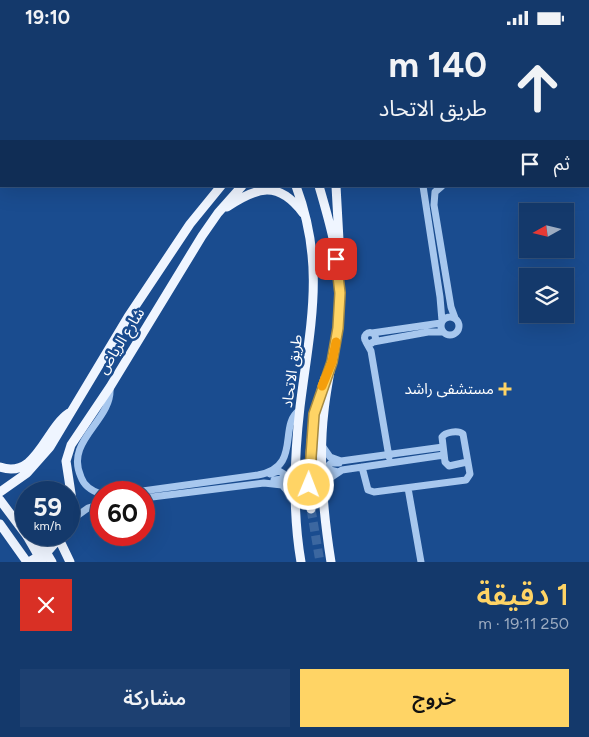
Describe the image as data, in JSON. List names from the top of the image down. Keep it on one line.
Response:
{"streets":{"main road":["شارع الرياض","طريق الاتحاد"]},"places":{"health":["مستشفى راشد"]},"north":"left","page":{"status":"19:10","turn":["140 m","طريق الاتحاد"],"then":"ثم","speed":"59 km/h","limit":"60","heading":["1 دقيقة","250 m · 19:11"],"buttons":["خروج","مشاركة"]}}
